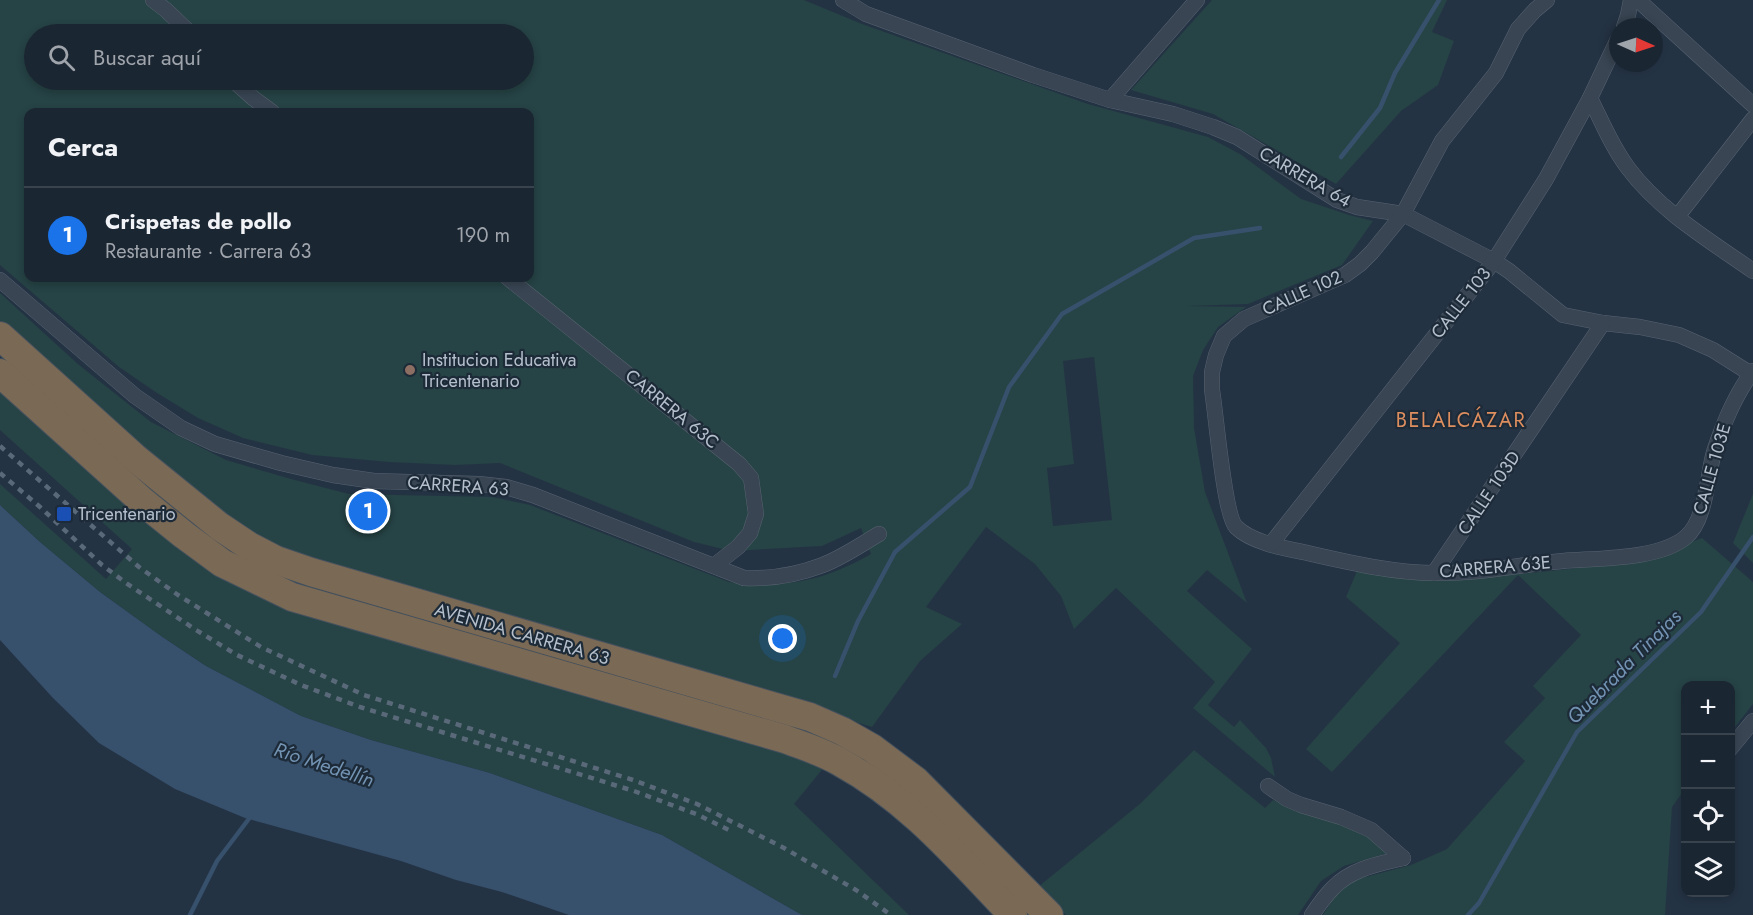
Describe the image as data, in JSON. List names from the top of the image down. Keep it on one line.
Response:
{"streets":{"highway":["AVENIDA CARRERA 63"],"street":["CARRERA 64","CALLE 102","CALLE 103","CARRERA 63C","CALLE 103E","CARRERA 63","CALLE 103D","CARRERA 63E"]},"crossings":[["CARRERA 64","CALLE 102"],["CARRERA 64","CALLE 103"],["CARRERA 64","CALLE 103E"],["CARRERA 64","CALLE 103D"],["CALLE 102","CARRERA 63E"],["CALLE 103","CARRERA 63E"],["CARRERA 63C","CARRERA 63"],["CALLE 103E","CARRERA 63E"],["CALLE 103D","CARRERA 63E"]],"districts":["BELALCÁZAR"],"water":["Quebrada Tinajas","Río Medellín"],"places":{"other":["Institucion Educativa Tricentenario"],"transit":["Tricentenario"]},"north":"right","page":{"search":"Buscar aquí","heading":"Cerca","list":[{"mark":"1","name":"Crispetas de pollo","note":"Restaurante · Carrera 63","value":"190 m"}],"pins":"1","map_buttons":["+","−"]}}
